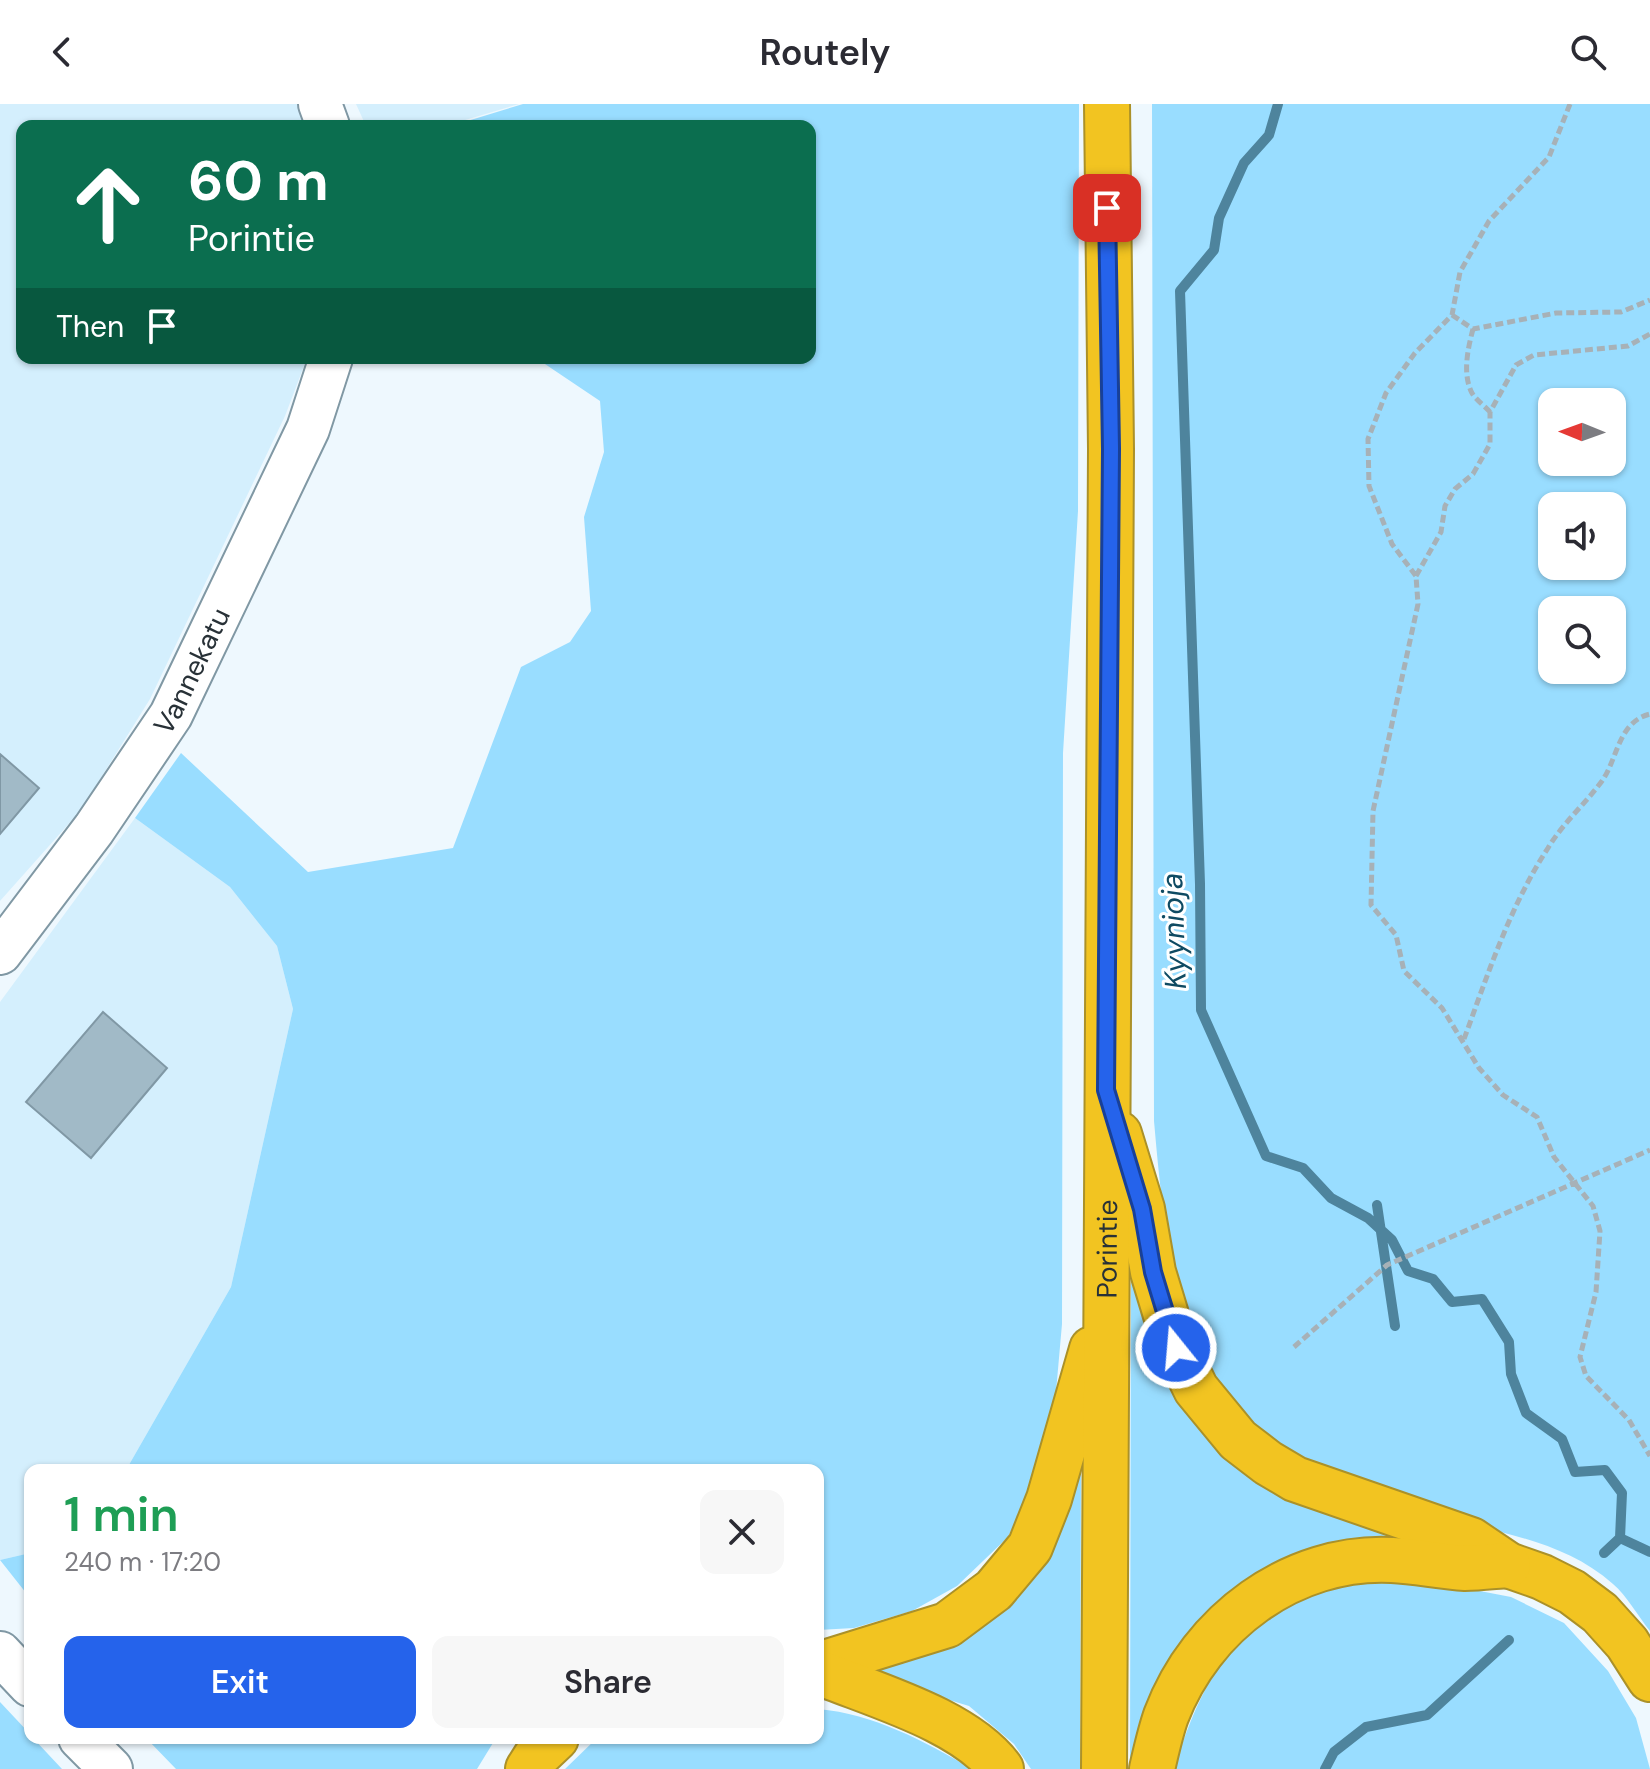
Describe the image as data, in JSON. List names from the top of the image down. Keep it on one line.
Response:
{"streets":{"highway":["Porintie"],"street":["Vannekatu"]},"water":["Kyynioja"],"north":"left","page":{"header":"Routely","turn":["60 m","Porintie"],"then":"Then","heading":["1 min","240 m · 17:20"],"buttons":["Exit","Share"]}}
